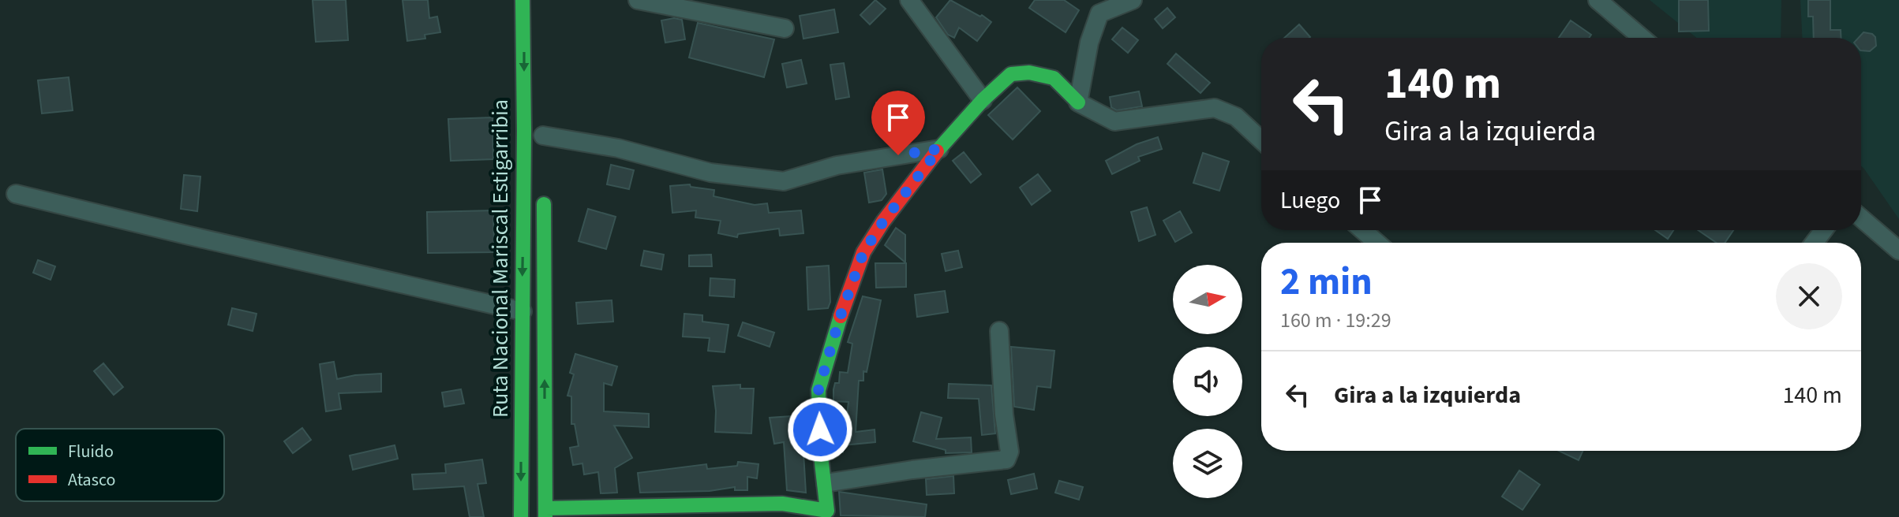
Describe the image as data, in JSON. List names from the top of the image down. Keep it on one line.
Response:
{"streets":{"main road":["Ruta Nacional Mariscal Estigarribia"]},"legend":["Fluido","Atasco"],"north":"right","page":{"turn":["140 m","Gira a la izquierda"],"then":"Luego","heading":["2 min","160 m · 19:29"],"list":[{"name":"Gira a la izquierda","value":"140 m"}]}}
